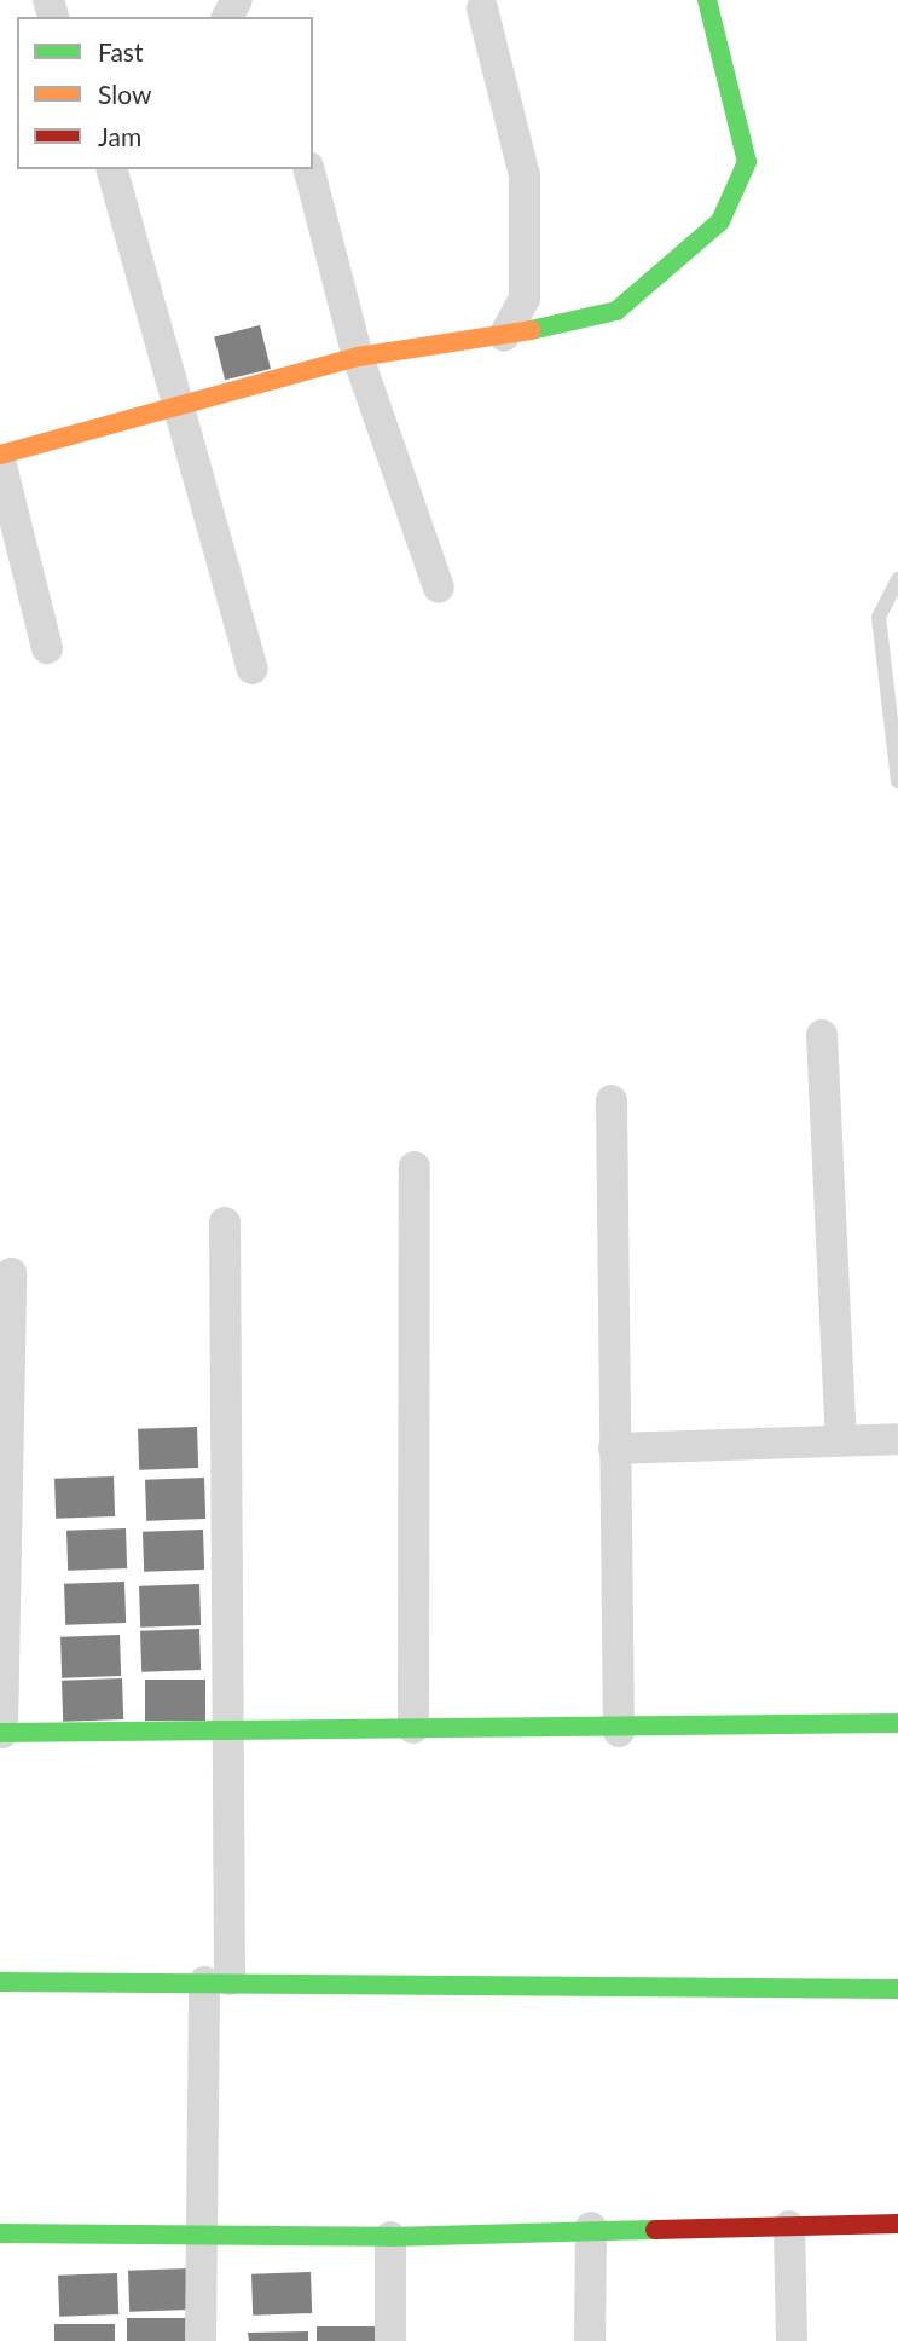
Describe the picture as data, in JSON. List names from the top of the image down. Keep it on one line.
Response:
{"legend":["Fast","Slow","Jam"]}
